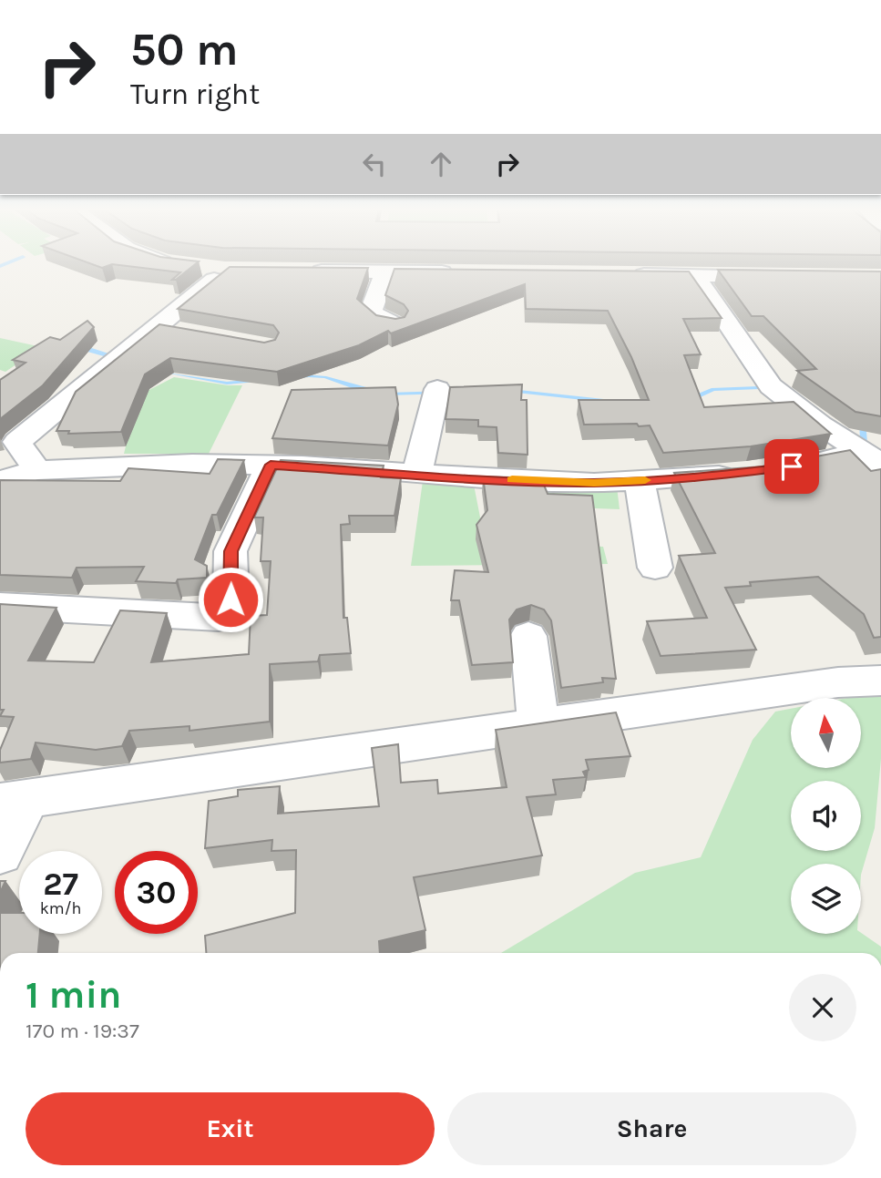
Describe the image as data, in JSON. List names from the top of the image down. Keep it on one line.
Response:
{"north":"top","page":{"turn":["50 m","Turn right"],"speed":"27 km/h","limit":"30","heading":["1 min","170 m · 19:37"],"buttons":["Exit","Share"]}}
